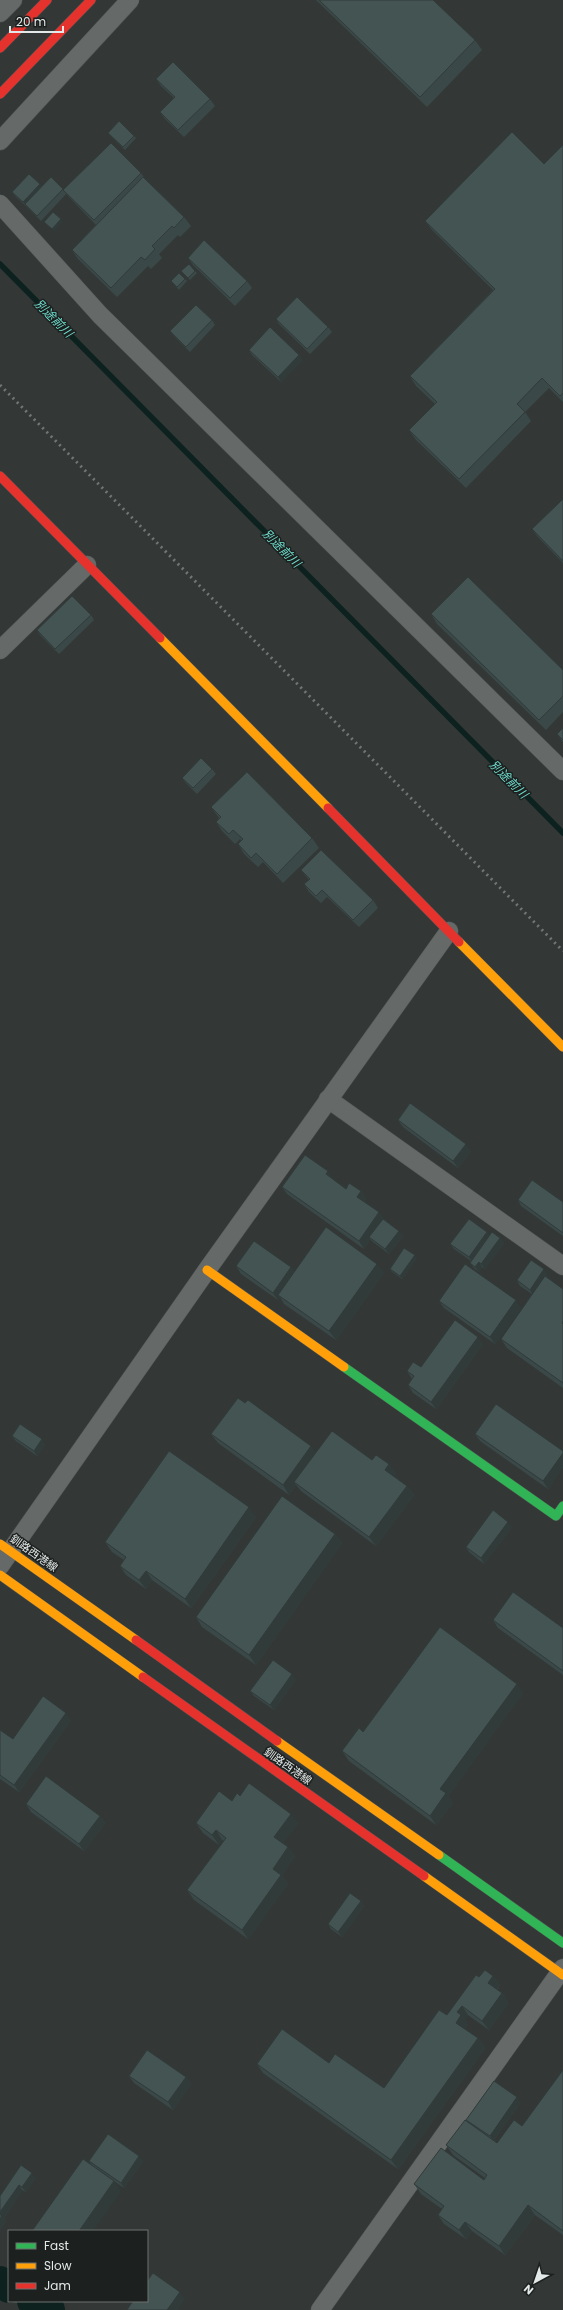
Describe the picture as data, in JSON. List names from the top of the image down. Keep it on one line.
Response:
{"streets":{"main road":["釧路西港線"]},"water":["別途前川"],"legend":["Fast","Slow","Jam"],"scale_bar":"20 m","north":"bottom left"}
